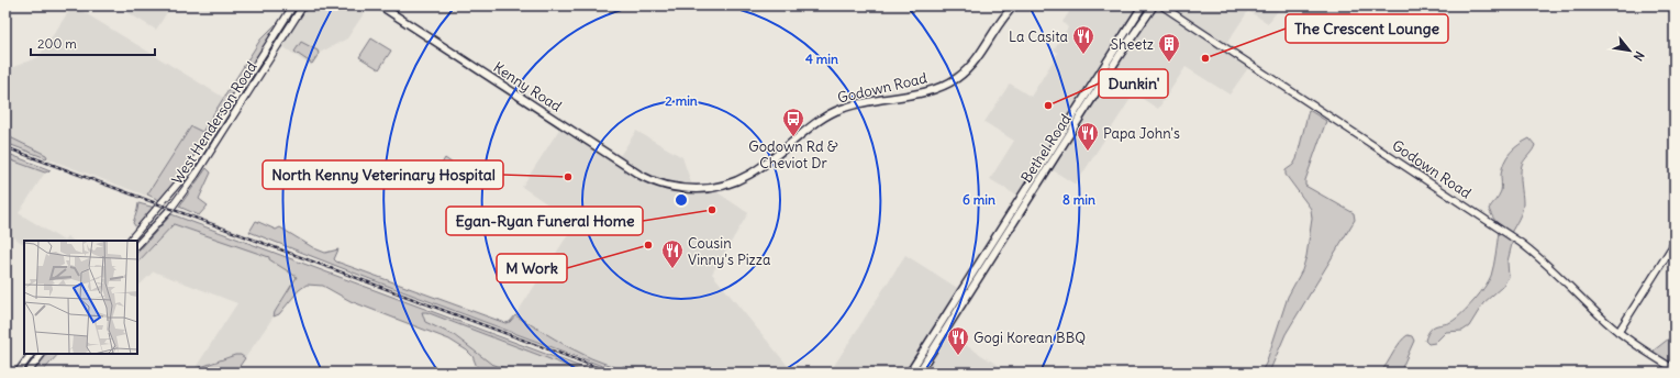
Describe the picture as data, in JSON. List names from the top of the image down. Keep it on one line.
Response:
{"streets":{"main road":["Kenny Road","Godown Road","West Henderson Road","Bethel Road"]},"crossings":[["Kenny Road","Godown Road"]],"places":{"restaurant":["La Casita","Papa John's","Cousin Vinny's Pizza","Gogi Korean BBQ"],"other":["The Crescent Lounge","Dunkin'","North Kenny Veterinary Hospital","Egan-Ryan Funeral Home","M Work"],"building":["Sheetz"],"bus stop":["Godown Rd & Cheviot Dr"]},"scale_bar":"200 m","north":"bottom right","rings":["4 min","2 min","6 min","8 min"]}
